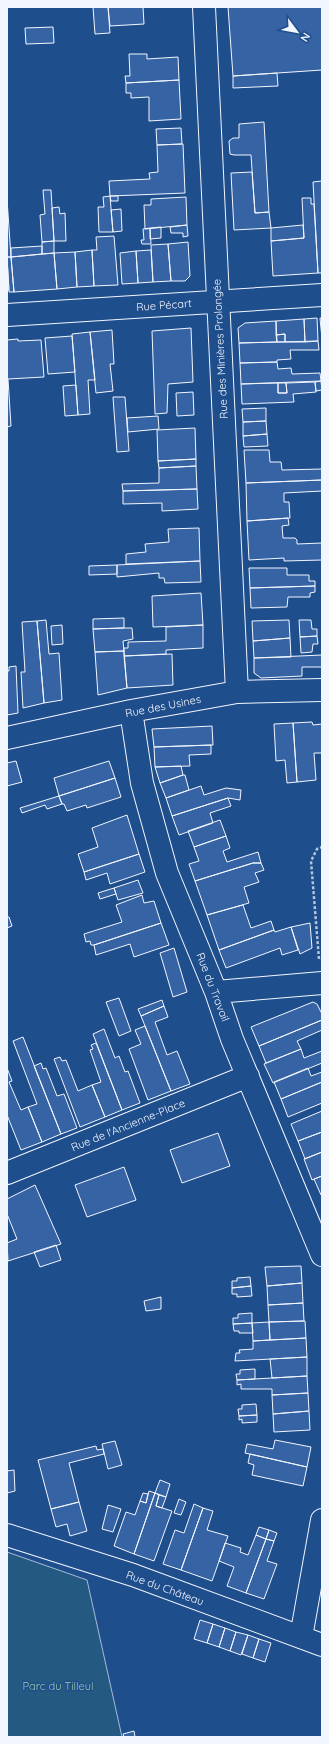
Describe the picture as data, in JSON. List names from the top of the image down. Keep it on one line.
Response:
{"streets":{"street":["Rue Pécart","Rue des Minières Prolongée","Rue des Usines","Rue du Travail","Rue de l'Ancienne-Place","Rue du Château"]},"crossings":[["Rue Pécart","Rue des Minières Prolongée"],["Rue des Minières Prolongée","Rue des Usines"],["Rue des Usines","Rue du Travail"],["Rue du Travail","Rue de l'Ancienne-Place"]],"parks":["Parc du Tilleul"],"north":"bottom right"}
